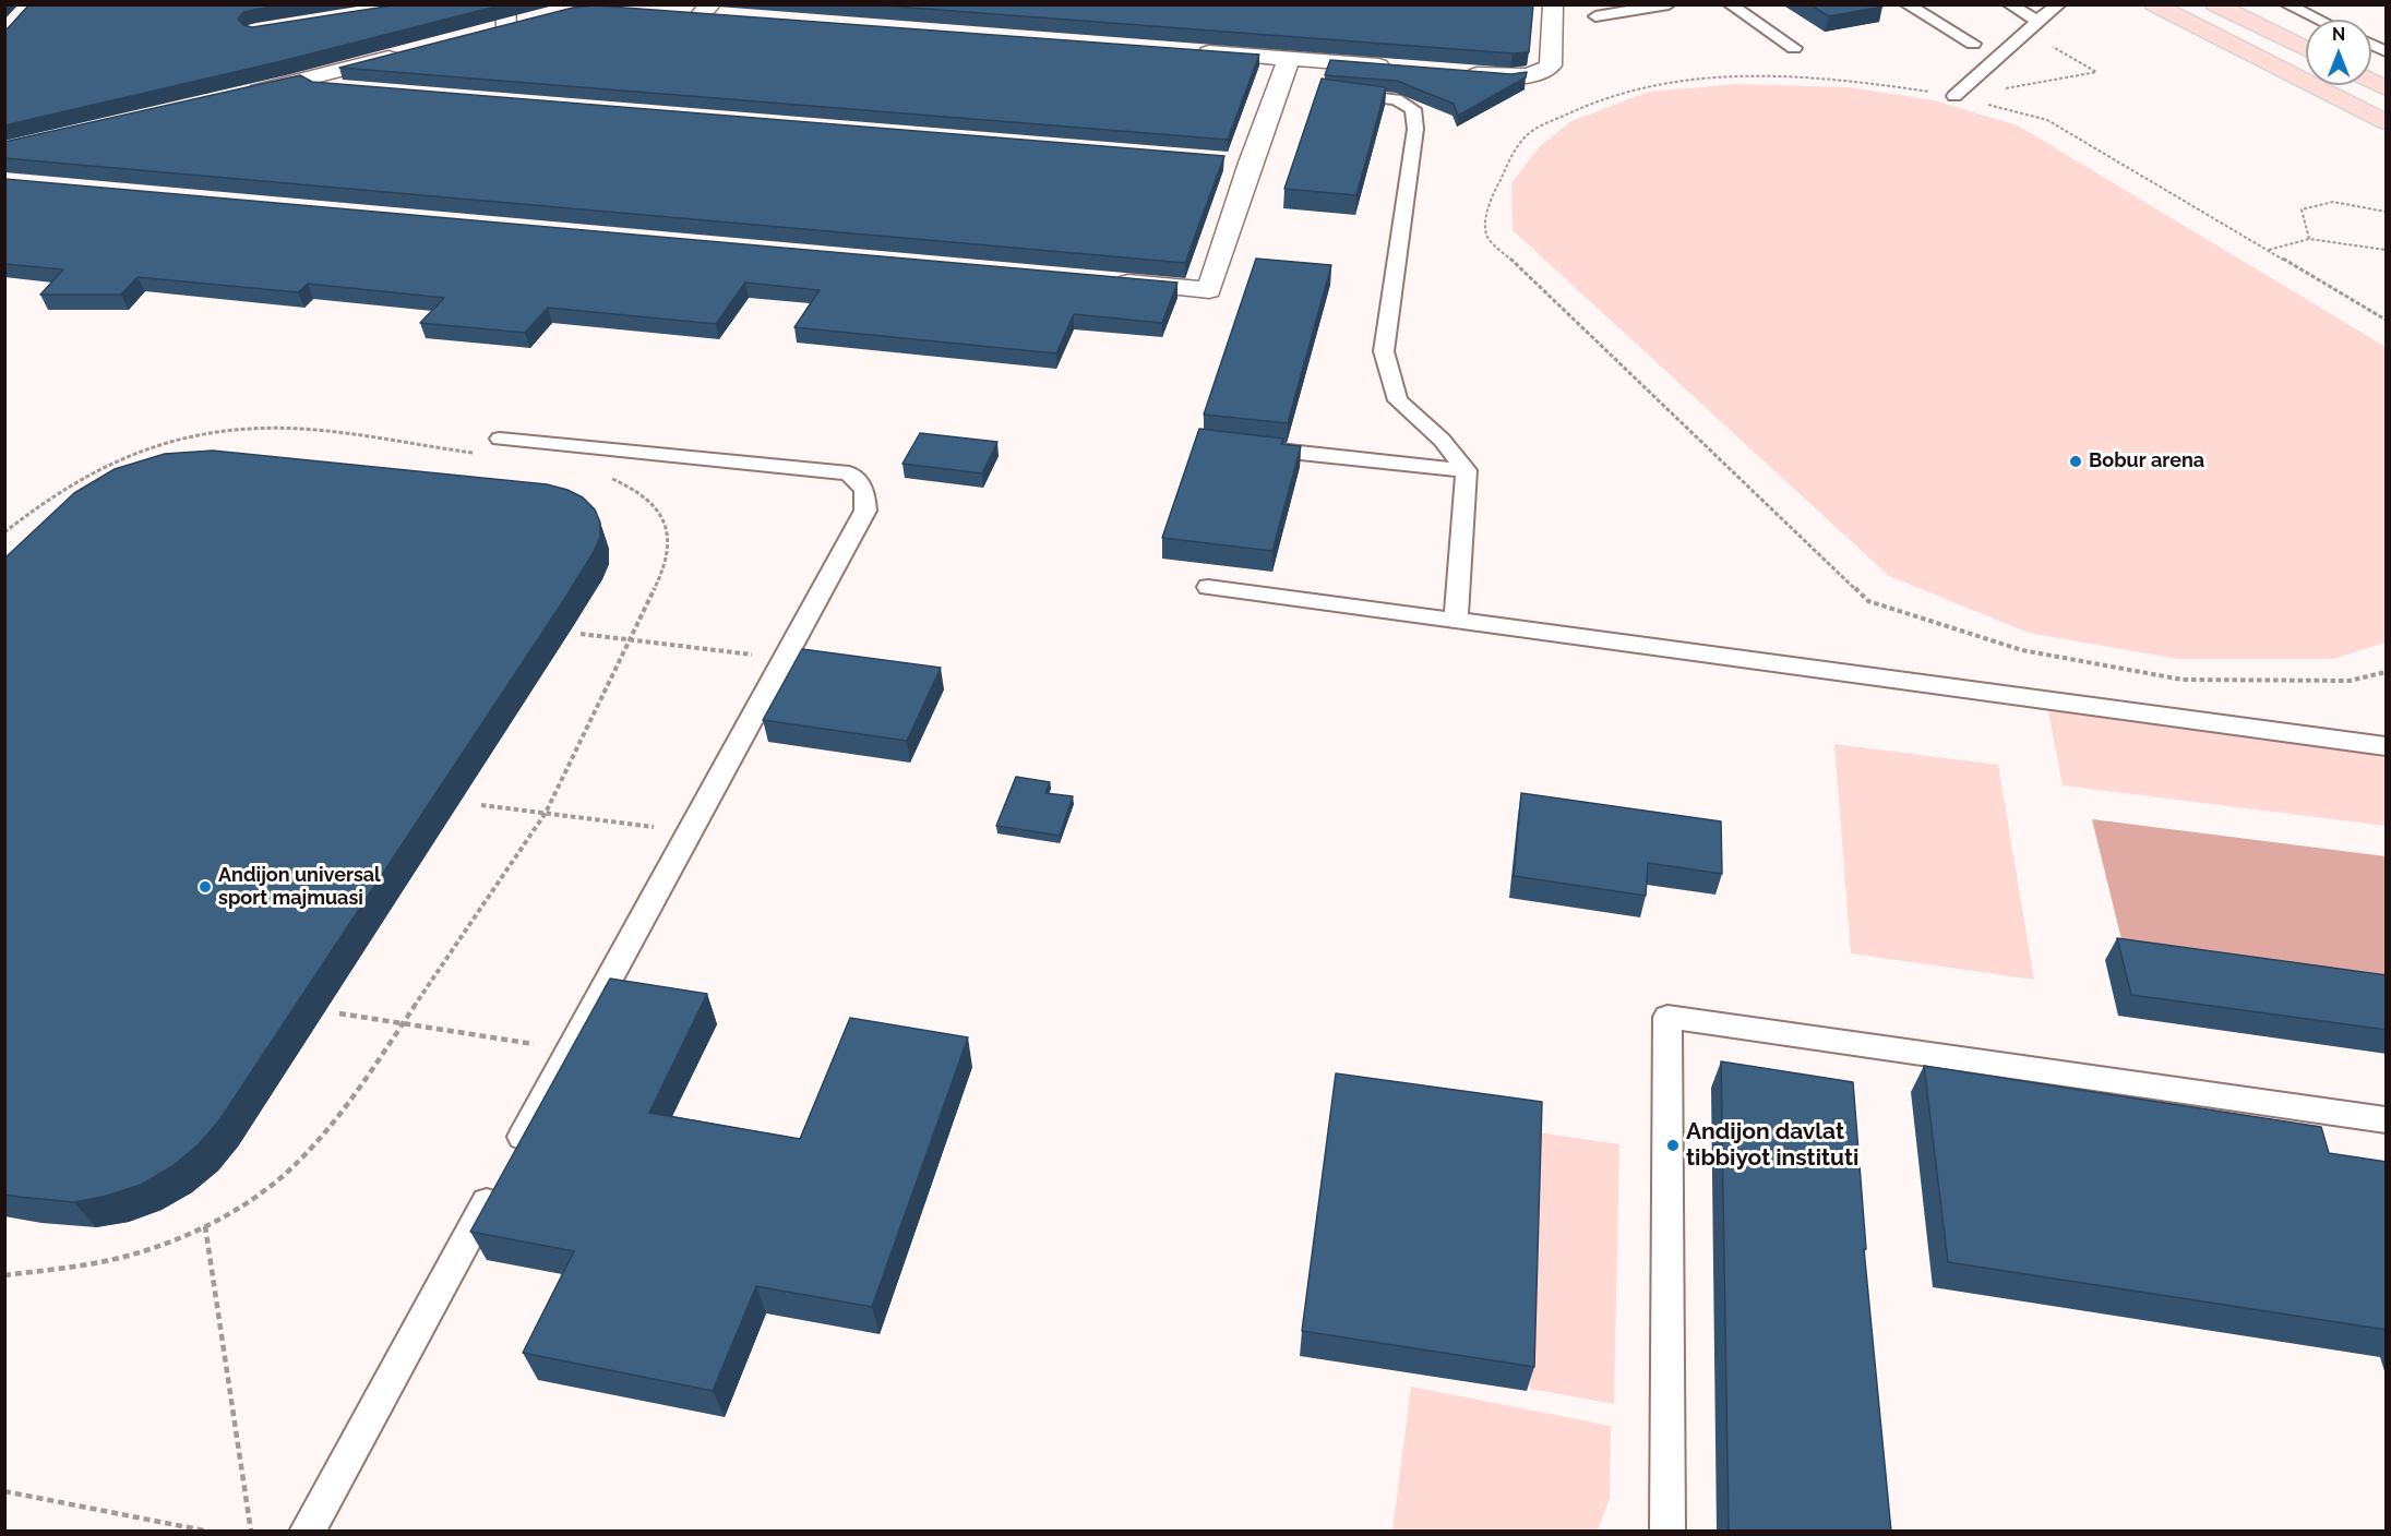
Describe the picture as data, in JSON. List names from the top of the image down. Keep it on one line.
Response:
{"places":["Bobur arena","Andijon universal sport majmuasi","Andijon davlat tibbiyot instituti"],"north":"top"}
